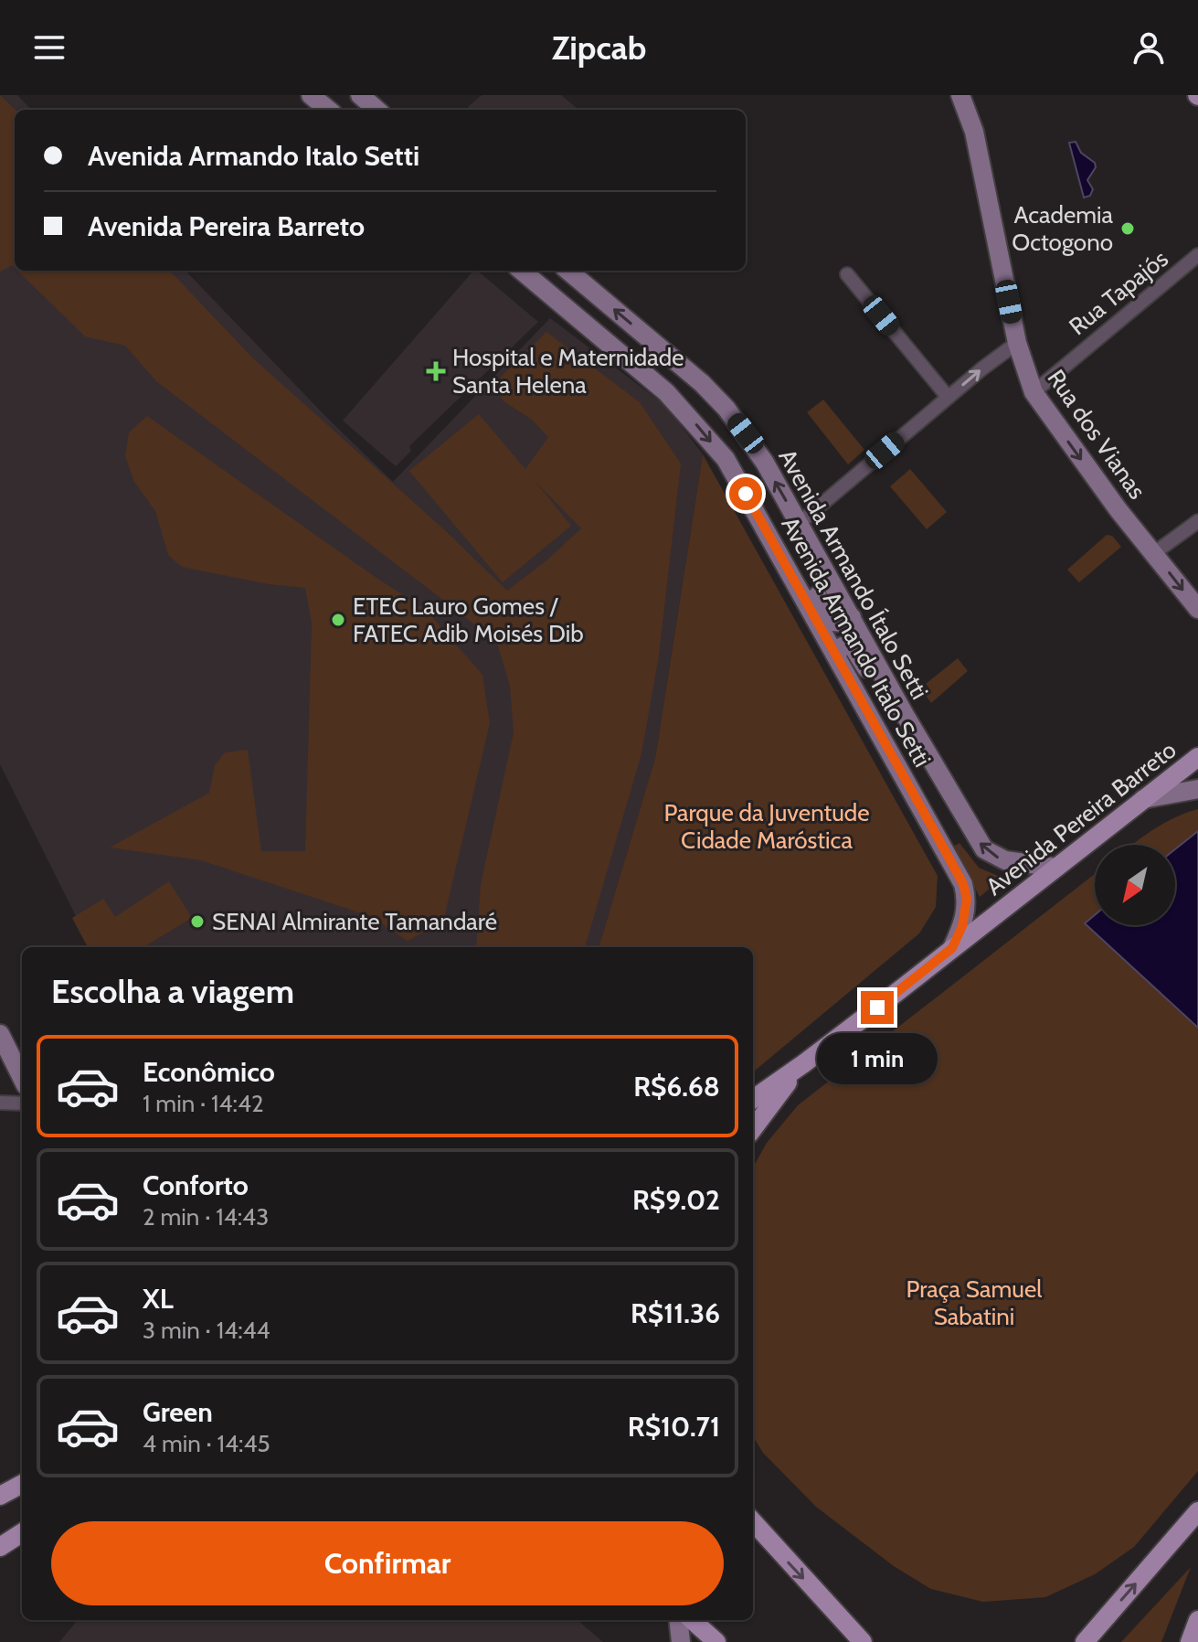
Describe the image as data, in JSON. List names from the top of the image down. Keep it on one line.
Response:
{"streets":{"main road":["Rua dos Vianas","Avenida Armando Ítalo Setti","Avenida Armando Italo Setti","Avenida Pereira Barreto"],"street":["Rua Tapajós"]},"crossings":[["Rua Tapajós","Rua dos Vianas"],["Avenida Armando Ítalo Setti","Avenida Pereira Barreto"],["Avenida Armando Italo Setti","Avenida Pereira Barreto"]],"one_way":["Rua dos Vianas","Avenida Armando Ítalo Setti","Avenida Armando Italo Setti"],"parks":["Parque da Juventude Cidade Maróstica","Praça Samuel Sabatini"],"places":{"other":["Academia Octogono","ETEC Lauro Gomes / FATEC Adib Moisés Dib","SENAI Almirante Tamandaré"],"health":["Hospital e Maternidade Santa Helena"]},"north":"bottom left","page":{"header":"Zipcab","banner":["Avenida Armando Italo Setti","Avenida Pereira Barreto"],"heading":"Escolha a viagem","bubble":"1 min","list":[{"name":"Econômico","note":"1 min · 14:42","value":"R$6.68"},{"name":"Conforto","note":"2 min · 14:43","value":"R$9.02"},{"name":"XL","note":"3 min · 14:44","value":"R$11.36"},{"name":"Green","note":"4 min · 14:45","value":"R$10.71"}],"buttons":"Confirmar"}}
